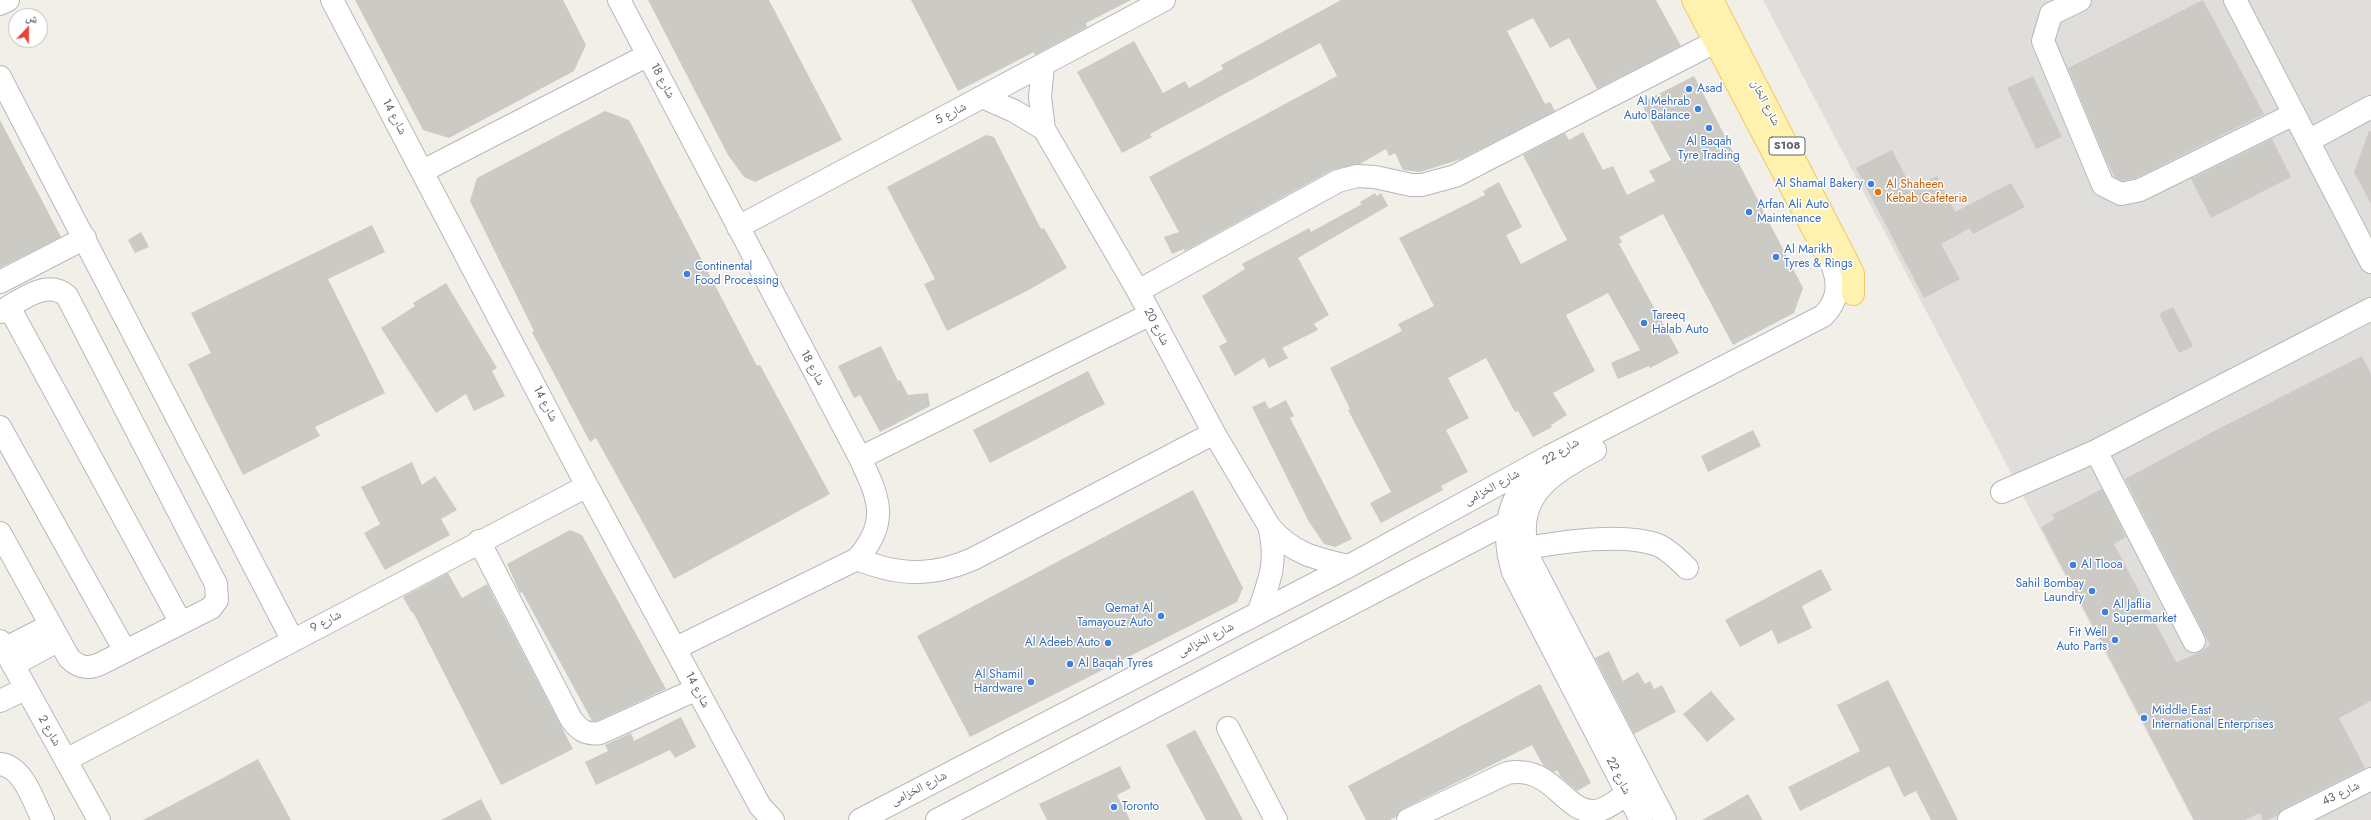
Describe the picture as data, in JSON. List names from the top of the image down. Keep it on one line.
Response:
{"streets":{"main road":["شارع الخان","S108"],"street":["شارع 18","شارع 5","شارع 14","شارع 20","شارع 22","شارع الخزامى","شارع 9","شارع 2","شارع 43"]},"crossings":[["شارع 18","شارع 5"],["شارع 18","شارع 14"],["شارع الخان","شارع 22"],["شارع 5","شارع 20"],["شارع 14","شارع 9"],["شارع 20","شارع الخزامى"],["شارع 22","شارع الخزامى"],["شارع 9","شارع 2"]],"places":["Asad","Al Mehrab Auto Balance","Al Baqah Tyre Trading","Al Shamal Bakery","Al Shaheen Kebab Cafeteria","Arfan Ali Auto Maintenance","Al Marikh Tyres & Rings","Continental Food Processing","Tareeq Halab Auto","Al Tlooa","Sahil Bombay Laundry","Al Jaflia Supermarket","Qemat Al Tamayouz Auto","Fit Well Auto Parts","Al Adeeb Auto","Al Baqah Tyres","Al Shamil Hardware","Middle East International Enterprises","Toronto"],"north":"top"}
